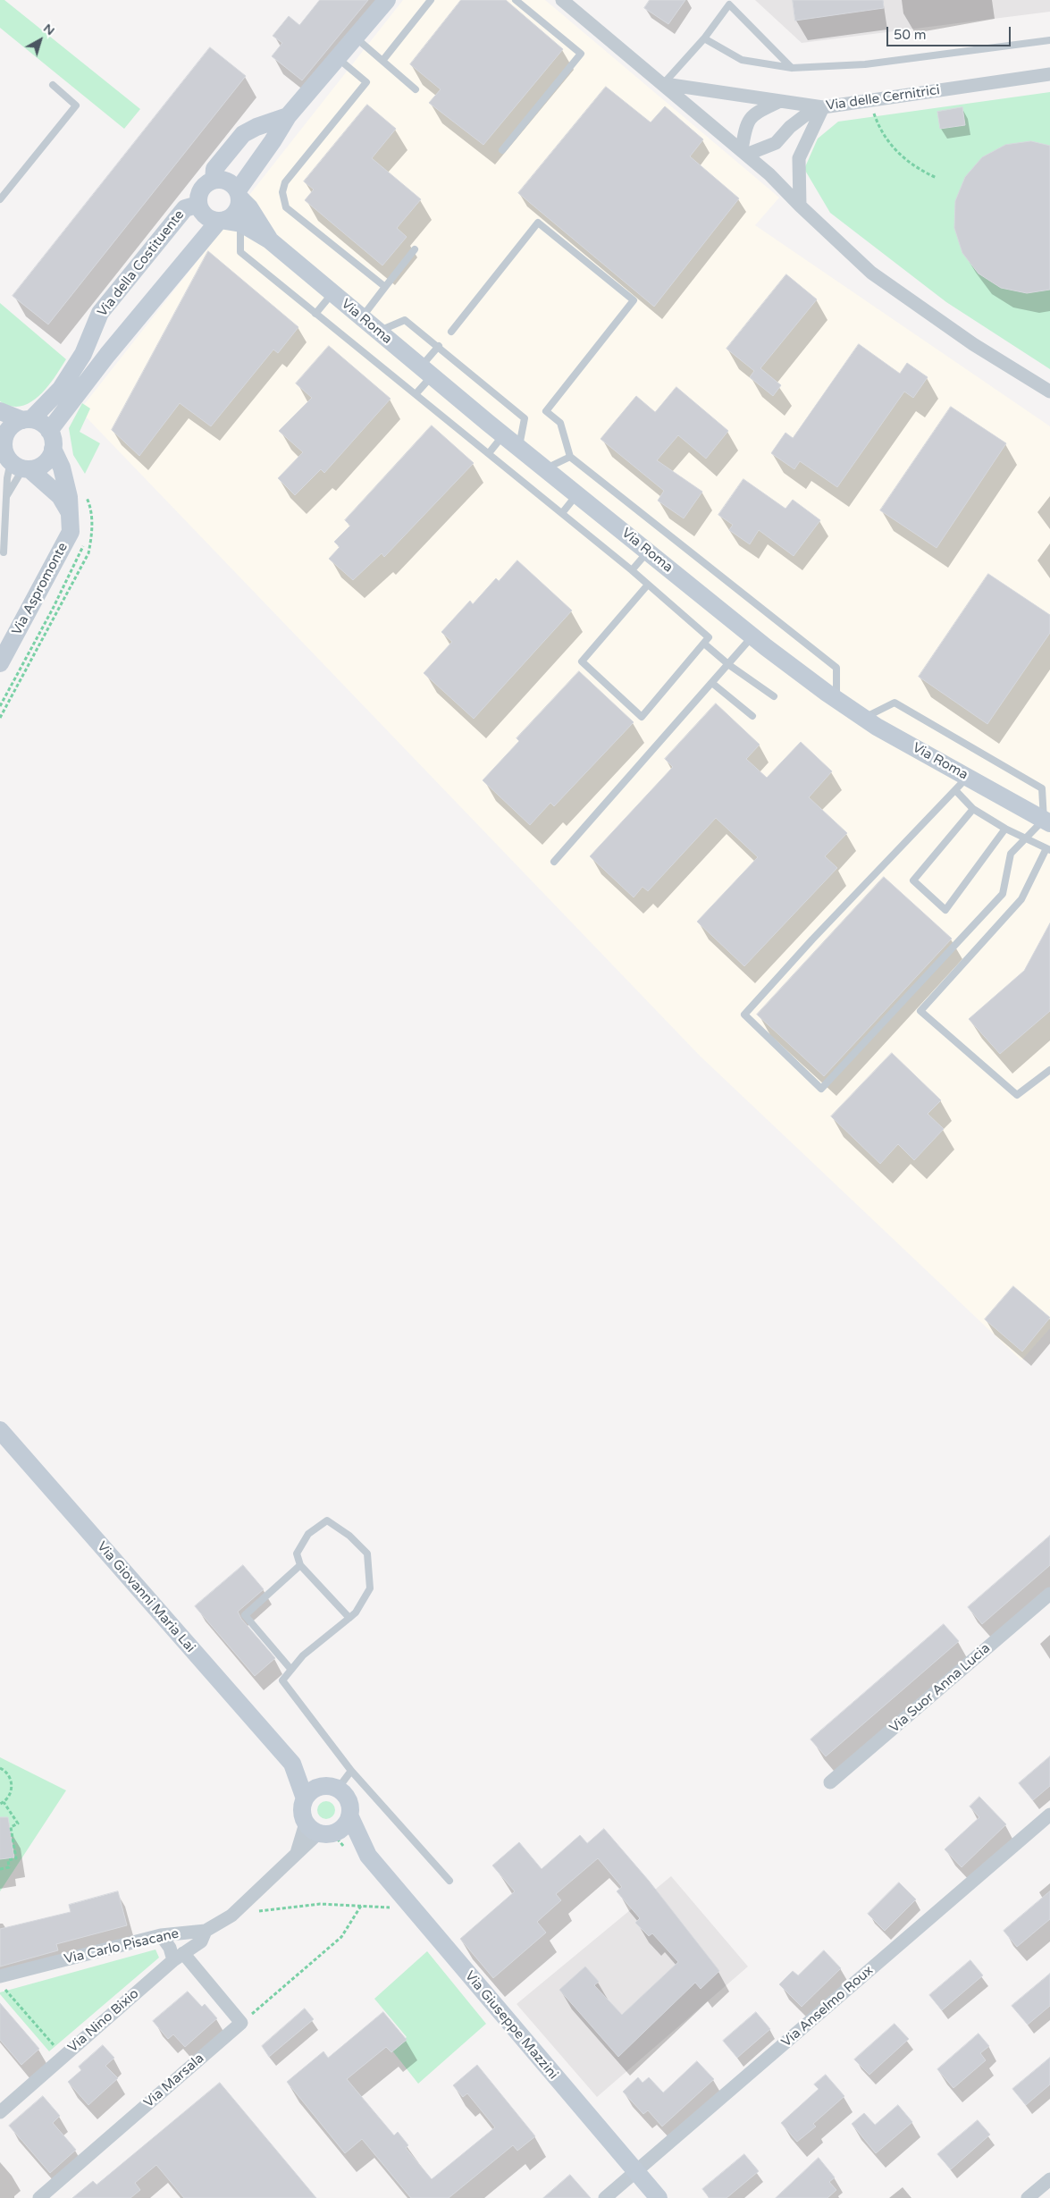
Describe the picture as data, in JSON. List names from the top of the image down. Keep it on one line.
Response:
{"streets":{"main road":["Via della Costituente","Via Roma","Via Aspromonte","Via Giovanni Maria Lai","Via Giuseppe Mazzini"],"street":["Via delle Cernitrici","Via Suor Anna Lucia","Via Carlo Pisacane","Via Anselmo Roux","Via Nino Bixio","Via Marsala"]},"crossings":[["Via della Costituente","Via Roma"],["Via della Costituente","Via Aspromonte"],["Via Giovanni Maria Lai","Via Carlo Pisacane"],["Via Giovanni Maria Lai","Via Giuseppe Mazzini"],["Via Carlo Pisacane","Via Nino Bixio"],["Via Carlo Pisacane","Via Giuseppe Mazzini"],["Via Anselmo Roux","Via Giuseppe Mazzini"]],"scale_bar":"50 m","north":"top right"}
